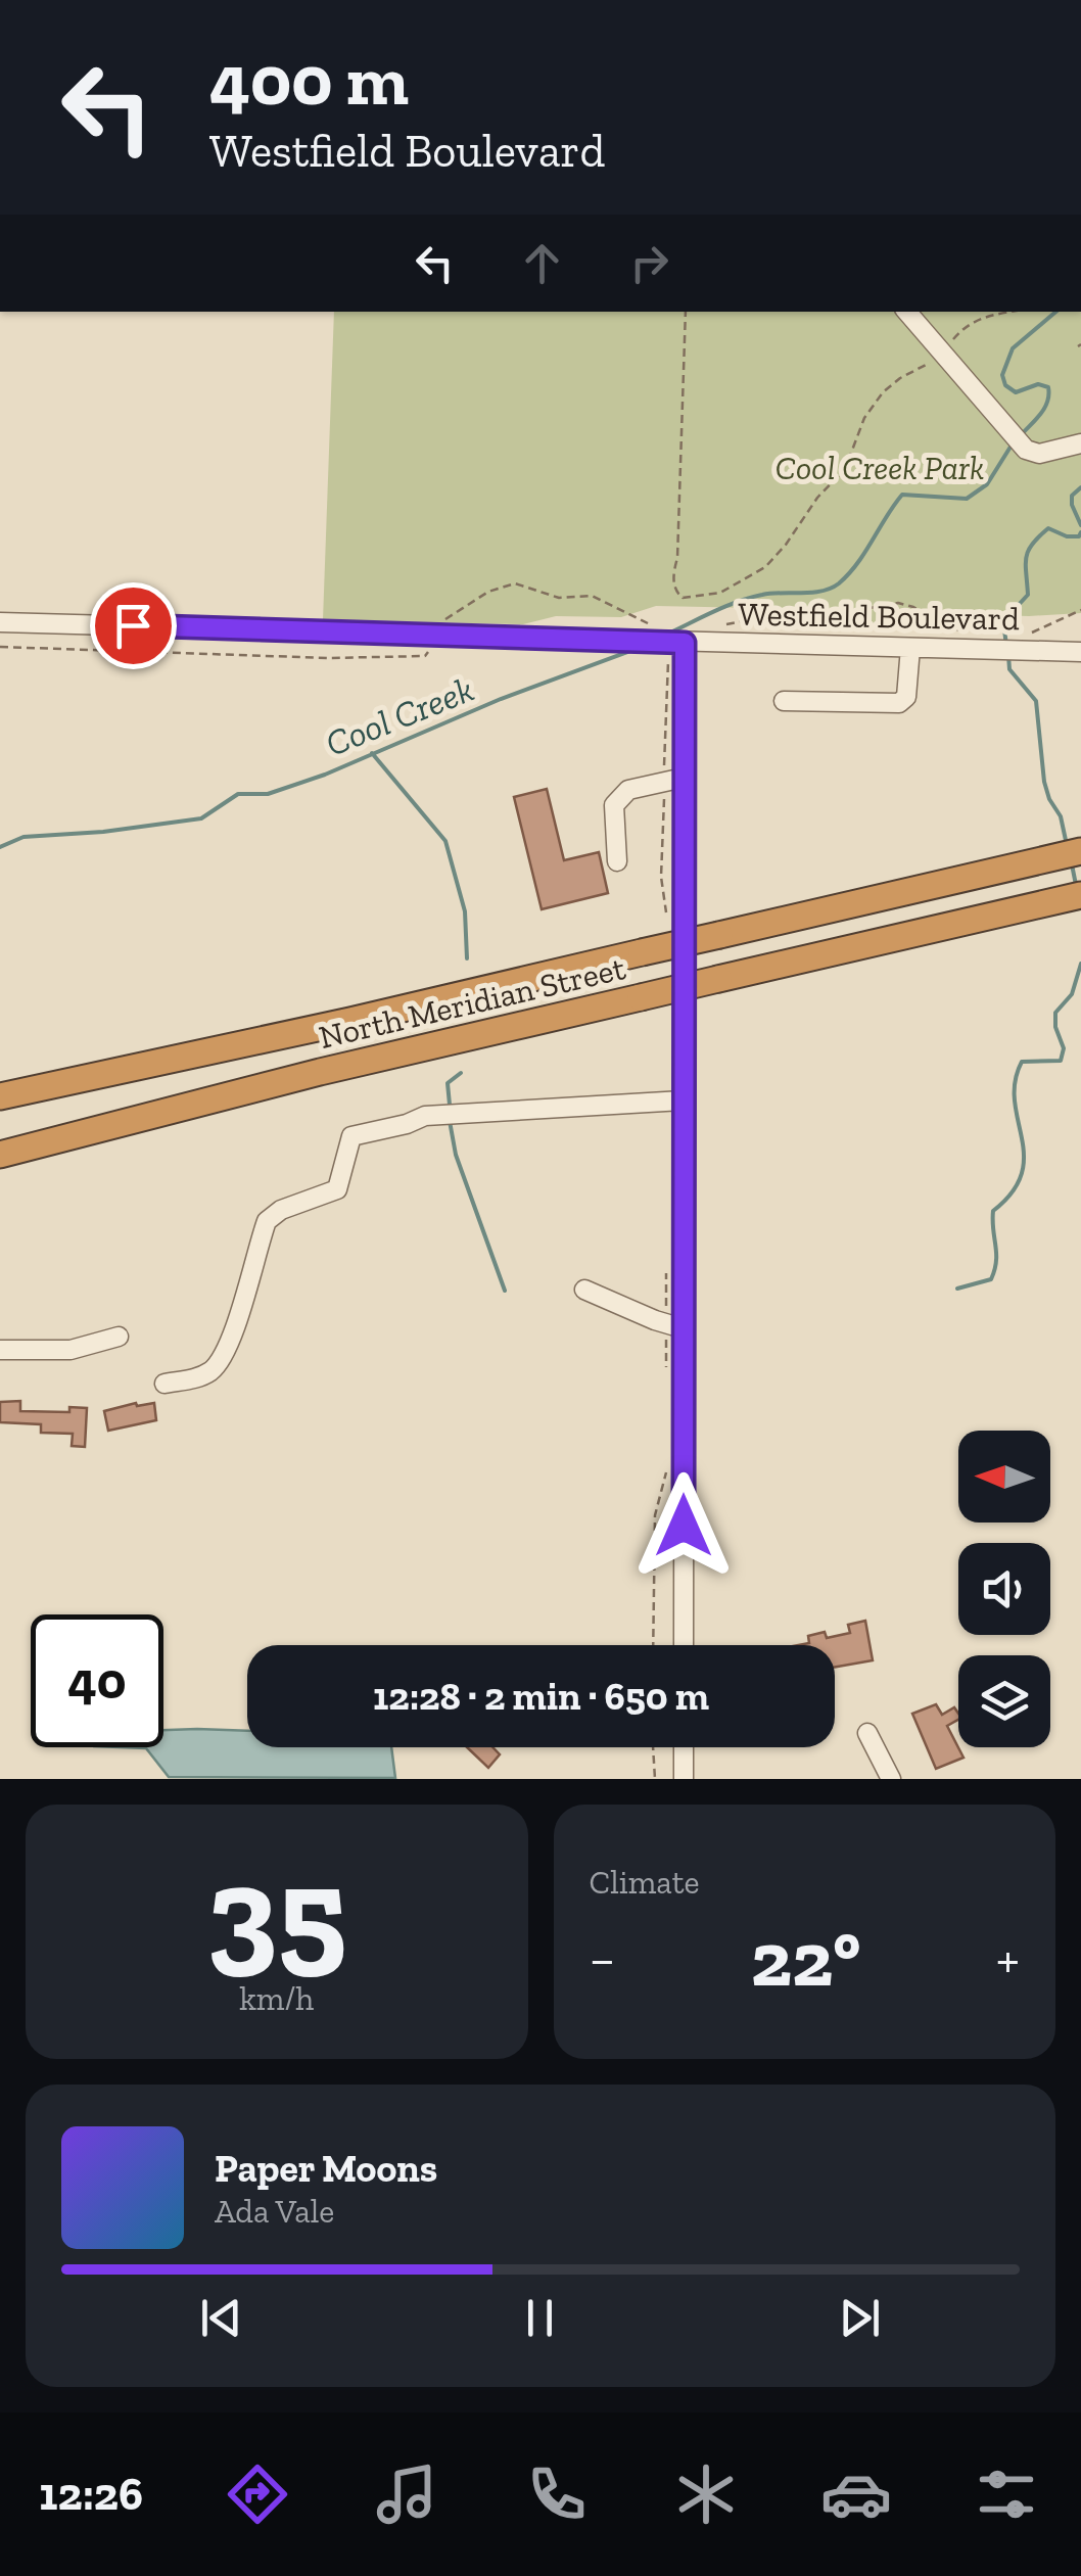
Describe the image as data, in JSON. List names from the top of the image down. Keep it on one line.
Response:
{"streets":{"highway":["North Meridian Street"],"street":["Westfield Boulevard"]},"water":["Cool Creek"],"parks":["Cool Creek Park"],"north":"left","page":{"turn":["400 m","Westfield Boulevard"],"limit":"40","trip":"12:28 · 2 min · 650 m","tile":[["35","km/h"],"Climate"],"heat":["−","22°","+"],"song":["Paper Moons","Ada Vale"],"tabs":"12:26"}}
